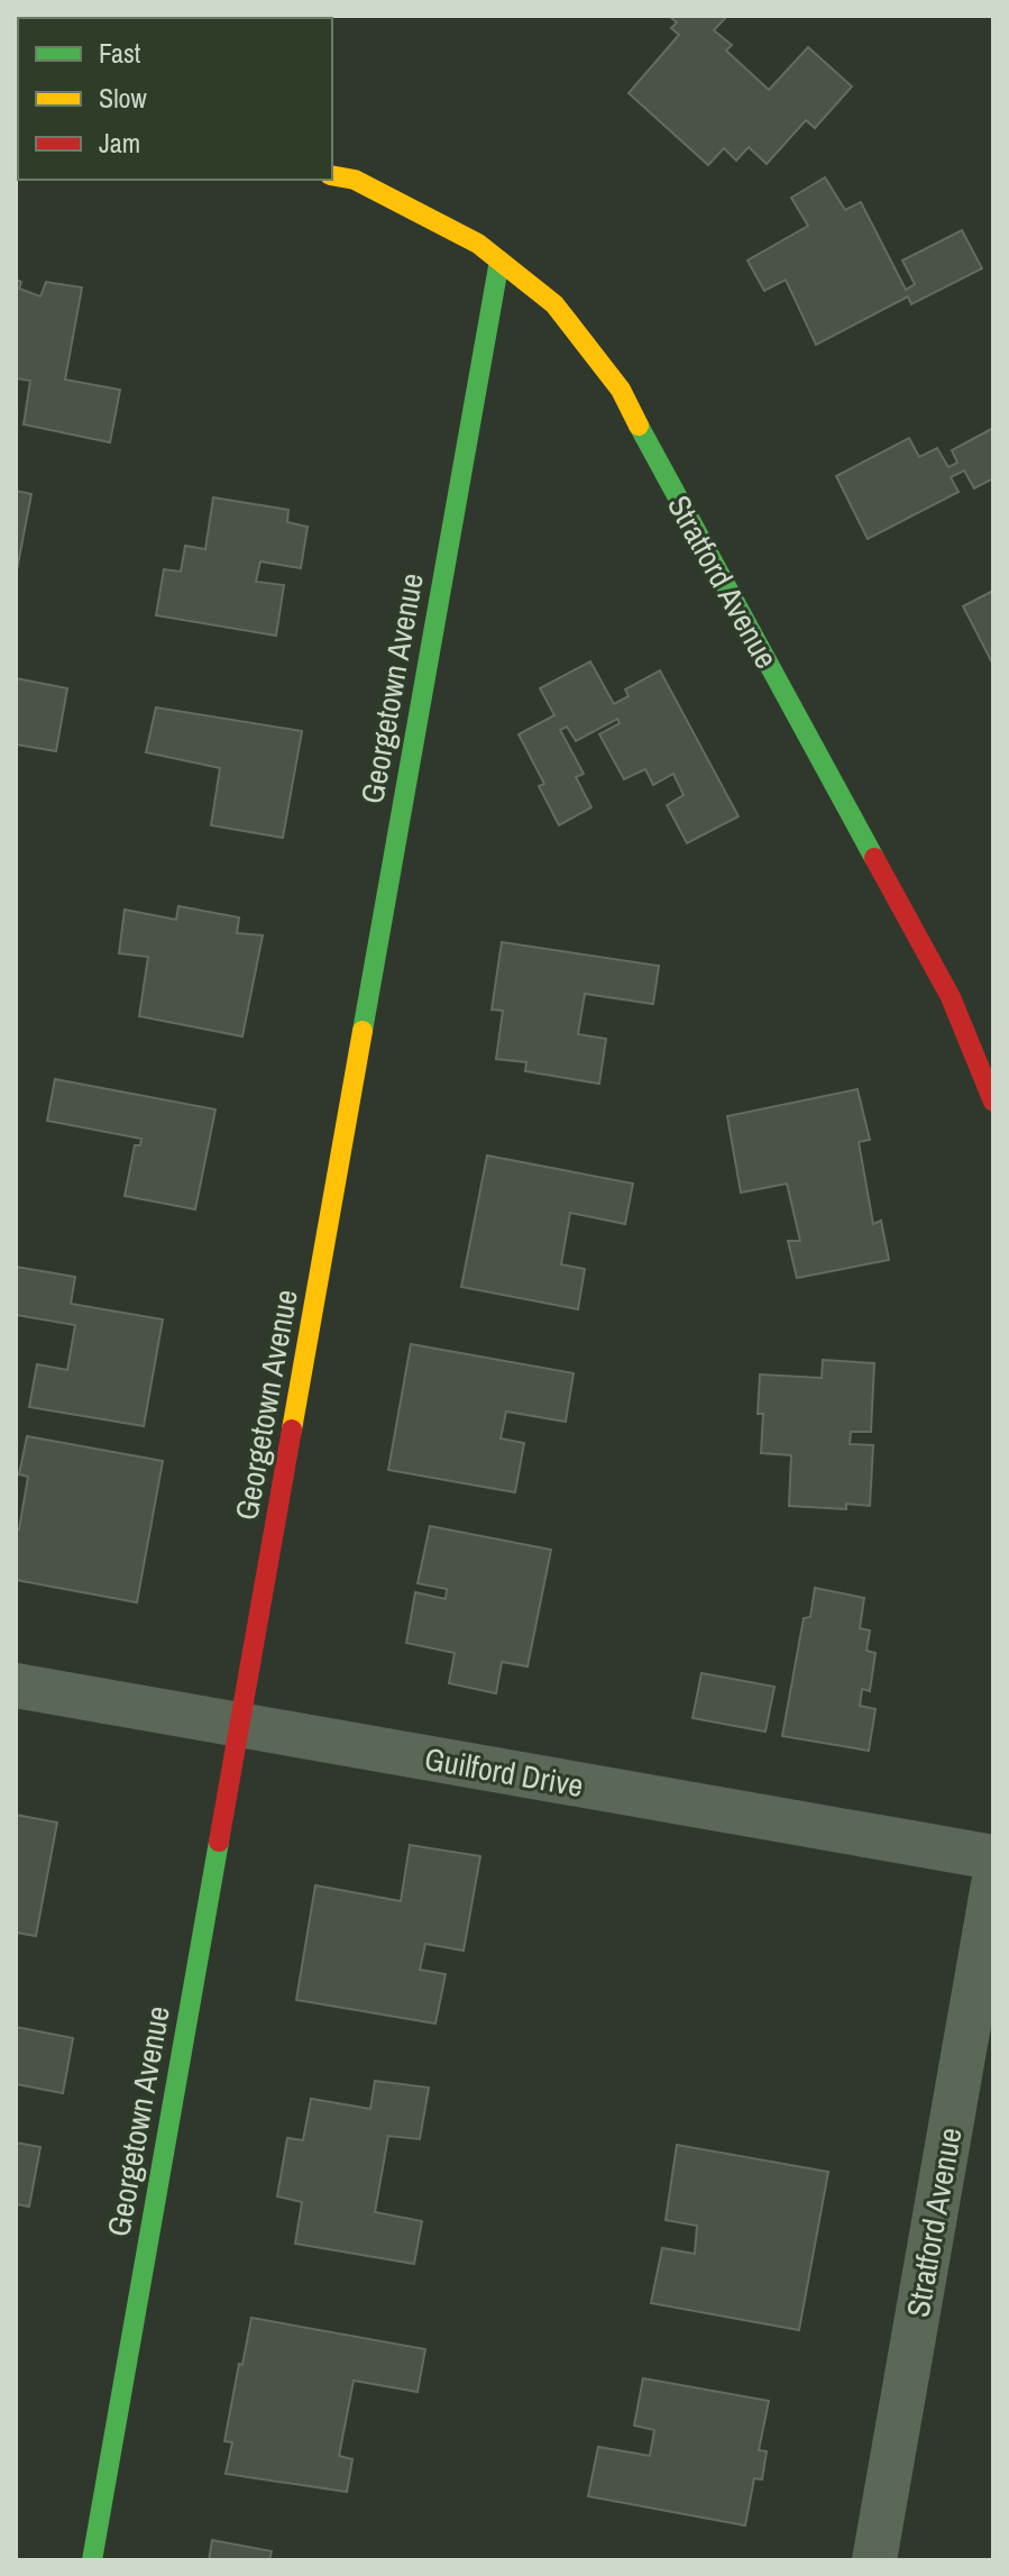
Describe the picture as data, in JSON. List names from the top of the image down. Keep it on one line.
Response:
{"streets":{"street":["Stratford Avenue","Georgetown Avenue","Guilford Drive"]},"crossings":[["Stratford Avenue","Georgetown Avenue"],["Georgetown Avenue","Guilford Drive"]],"legend":["Fast","Slow","Jam"]}
